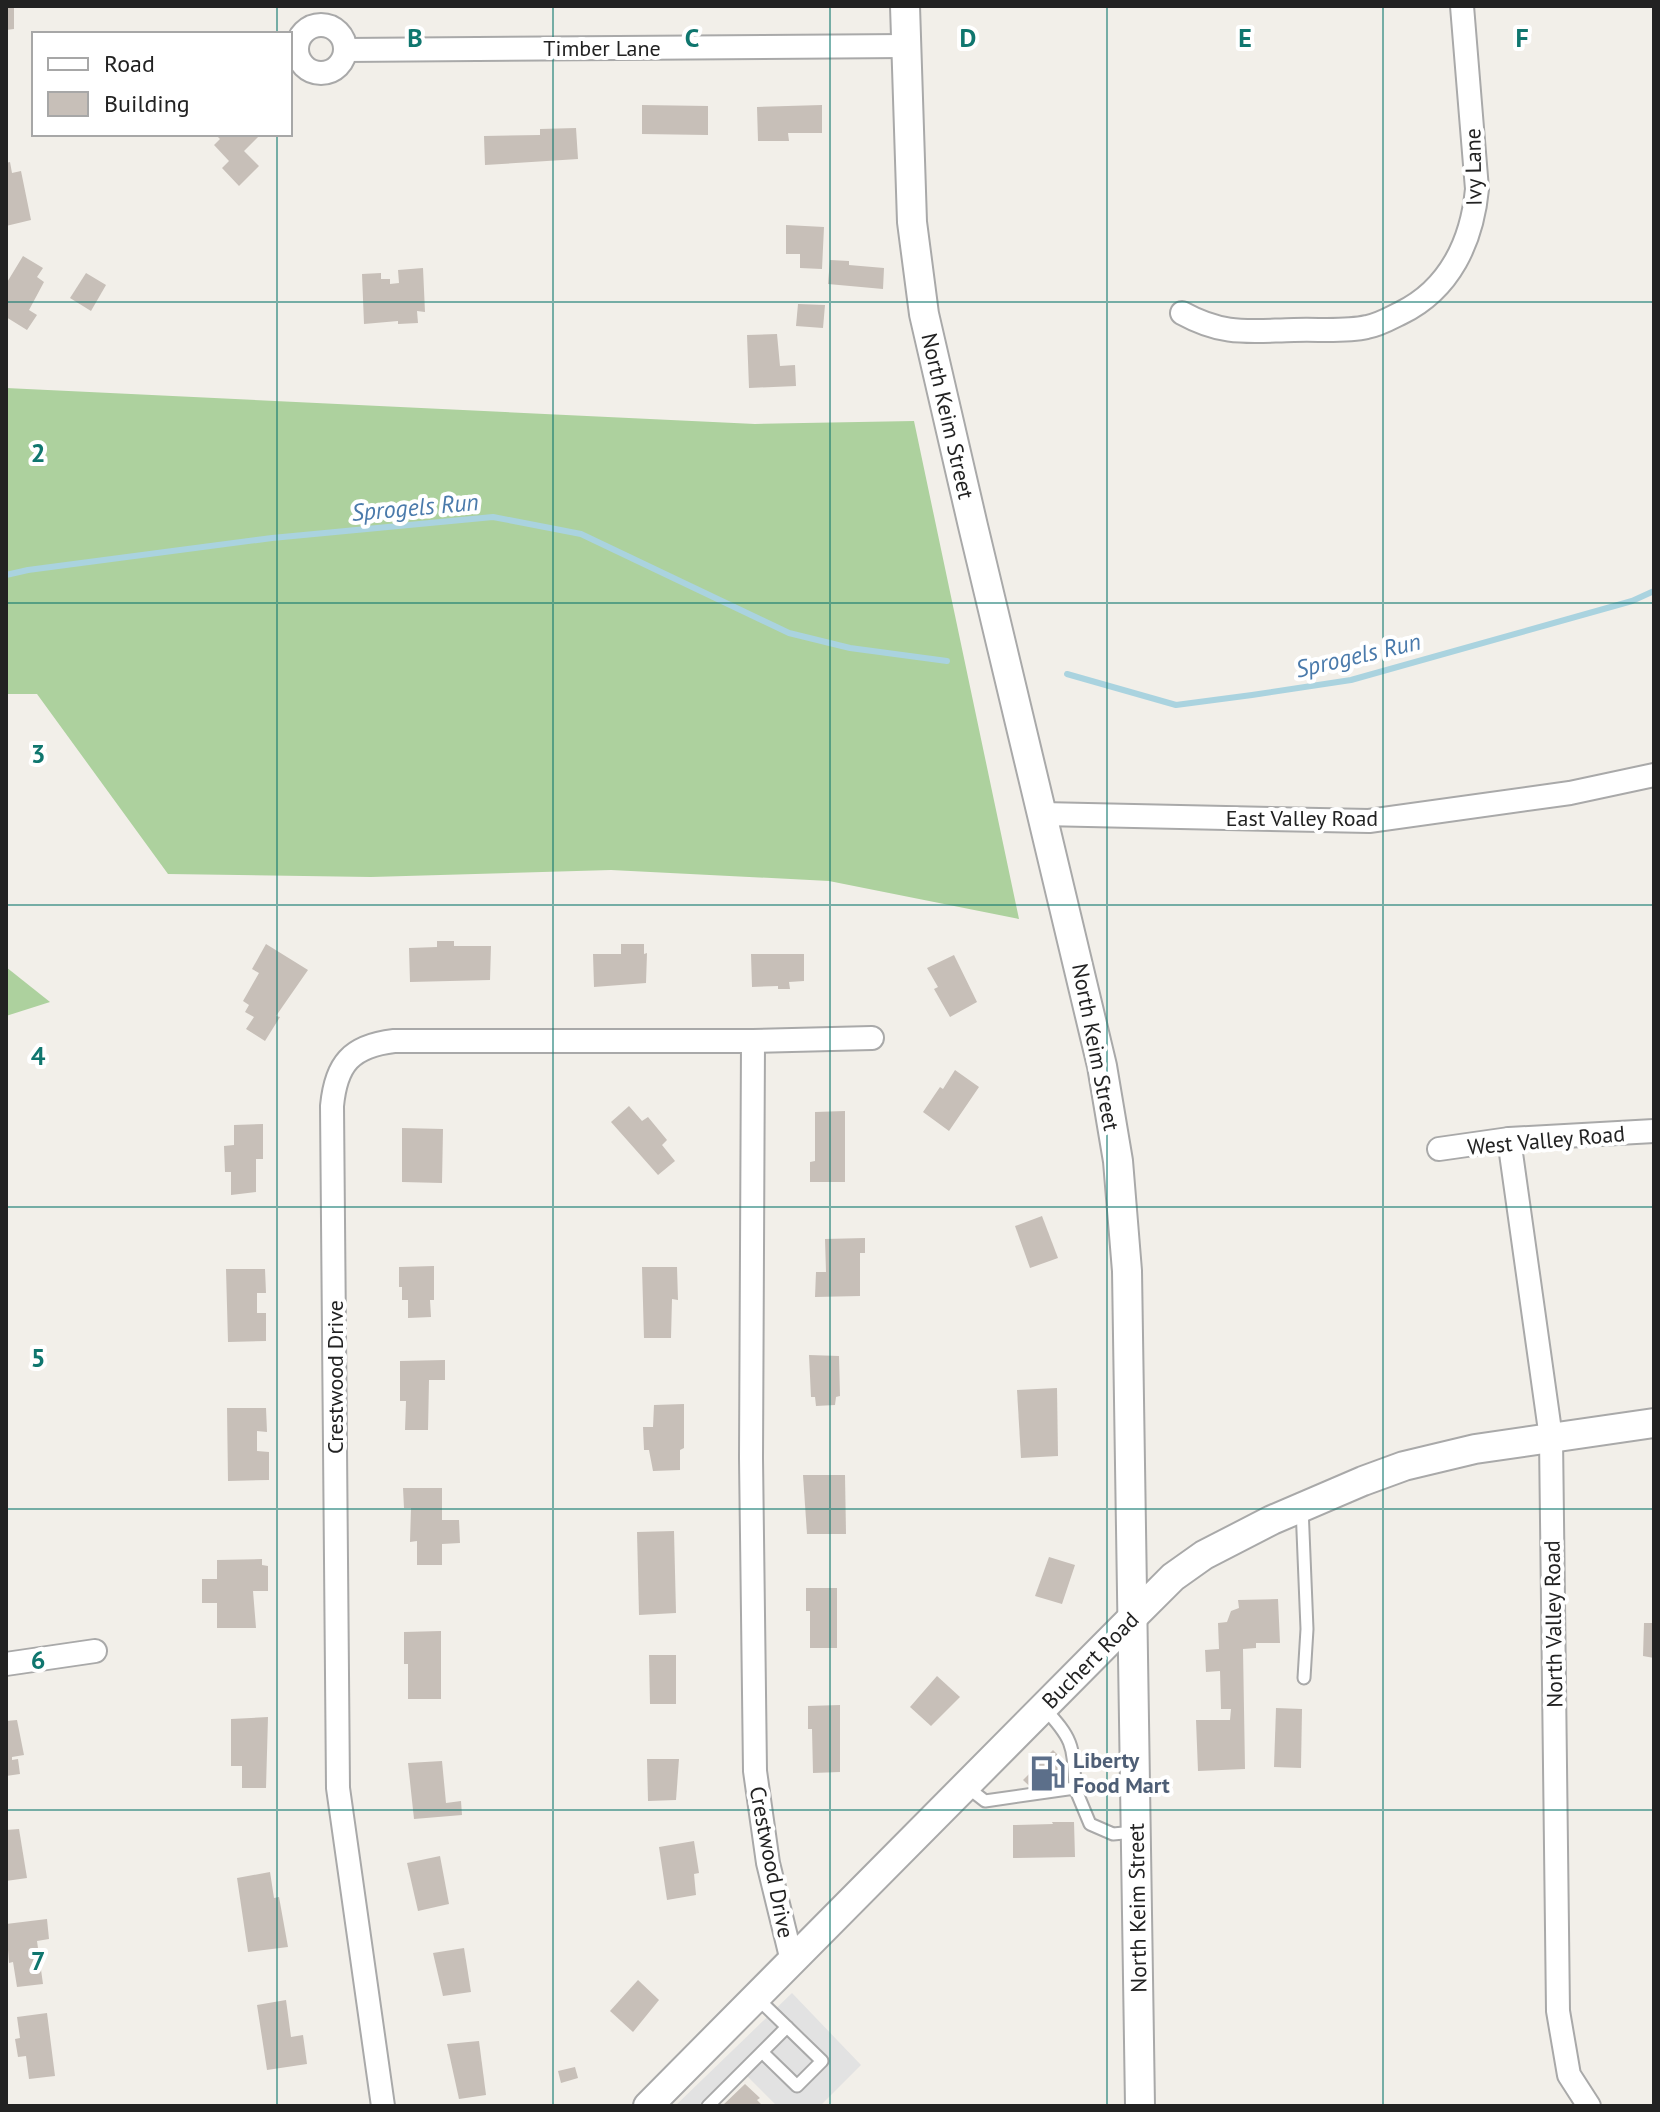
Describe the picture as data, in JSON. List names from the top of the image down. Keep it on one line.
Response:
{"streets":{"street":["Timber Lane","Ivy Lane","North Keim Street","East Valley Road","West Valley Road","Crestwood Drive","North Valley Road","Buchert Road"]},"crossings":[["Timber Lane","North Keim Street"],["North Keim Street","East Valley Road"],["North Keim Street","Buchert Road"],["West Valley Road","North Valley Road"],["Crestwood Drive","Buchert Road"],["North Valley Road","Buchert Road"]],"water":["Sprogels Run"],"places":{"fuel station":["Liberty Food Mart"]},"legend":["Road","Building"],"grid":{"columns":["B","C","D","E","F"],"rows":["2","3","4","5","6","7"]}}
